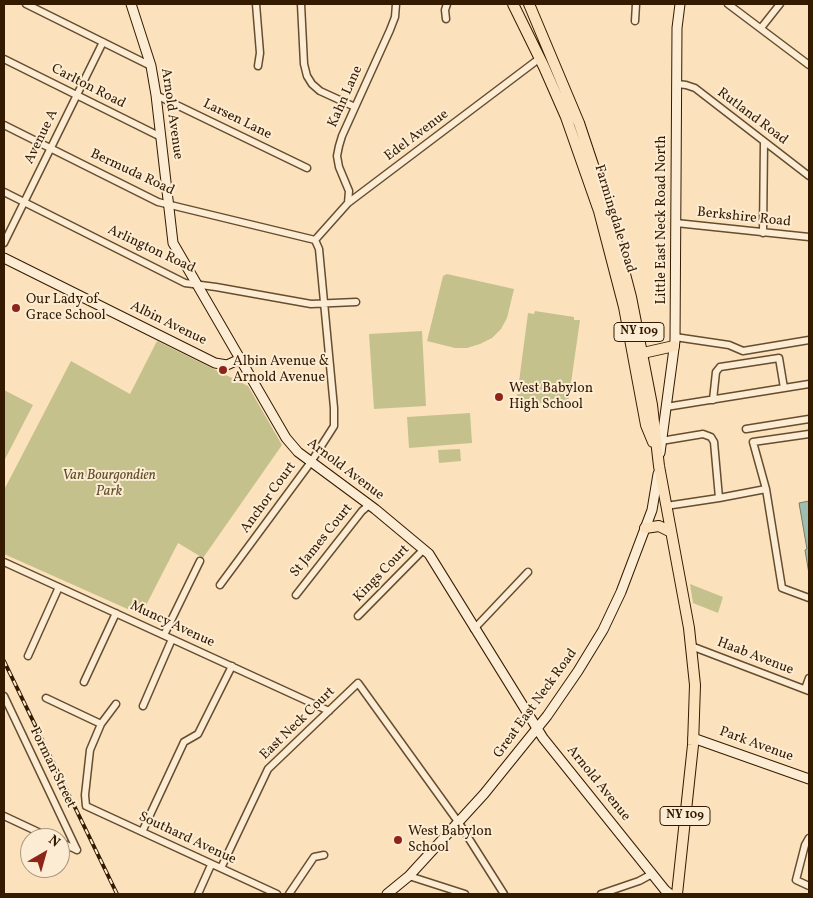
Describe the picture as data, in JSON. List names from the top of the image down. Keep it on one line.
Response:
{"streets":{"main road":["Farmingdale Road","NY 109"],"street":["Carlton Road","Kahn Lane","Arnold Avenue","Rutland Road","Larsen Lane","Edel Avenue","Avenue A","Bermuda Road","Berkshire Road","Little East Neck Road North","Arlington Road","Albin Avenue","Anchor Court","St James Court","Kings Court","Muncy Avenue","Haab Avenue","Great East Neck Road","East Neck Court","Park Avenue","Forman Street","Southard Avenue"]},"crossings":[["Carlton Road","Arnold Avenue"],["Carlton Road","Avenue A"],["Kahn Lane","Edel Avenue"],["Arnold Avenue","Larsen Lane"],["Arnold Avenue","Bermuda Road"],["Arnold Avenue","Arlington Road"],["Arnold Avenue","Albin Avenue"],["Arnold Avenue","Anchor Court"],["Arnold Avenue","St James Court"],["Arnold Avenue","Kings Court"],["Arnold Avenue","Great East Neck Road"],["Rutland Road","Little East Neck Road North"],["Edel Avenue","Bermuda Road"],["Edel Avenue","Farmingdale Road"],["Edel Avenue","Anchor Court"],["Avenue A","Bermuda Road"],["Avenue A","Arlington Road"],["Bermuda Road","Anchor Court"],["Berkshire Road","Little East Neck Road North"],["Farmingdale Road","Little East Neck Road North"],["Farmingdale Road","NY 109"],["Farmingdale Road","Great East Neck Road"],["Little East Neck Road North","NY 109"],["Little East Neck Road North","Great East Neck Road"],["Arlington Road","Anchor Court"],["NY 109","Haab Avenue"],["NY 109","Great East Neck Road"],["NY 109","Park Avenue"],["Muncy Avenue","East Neck Court"],["Great East Neck Road","East Neck Court"],["East Neck Court","Southard Avenue"]],"parks":["Van Bourgondien Park"],"places":["Our Lady of Grace School","Albin Avenue & Arnold Avenue","West Babylon High School","West Babylon School"],"north":"top right"}
